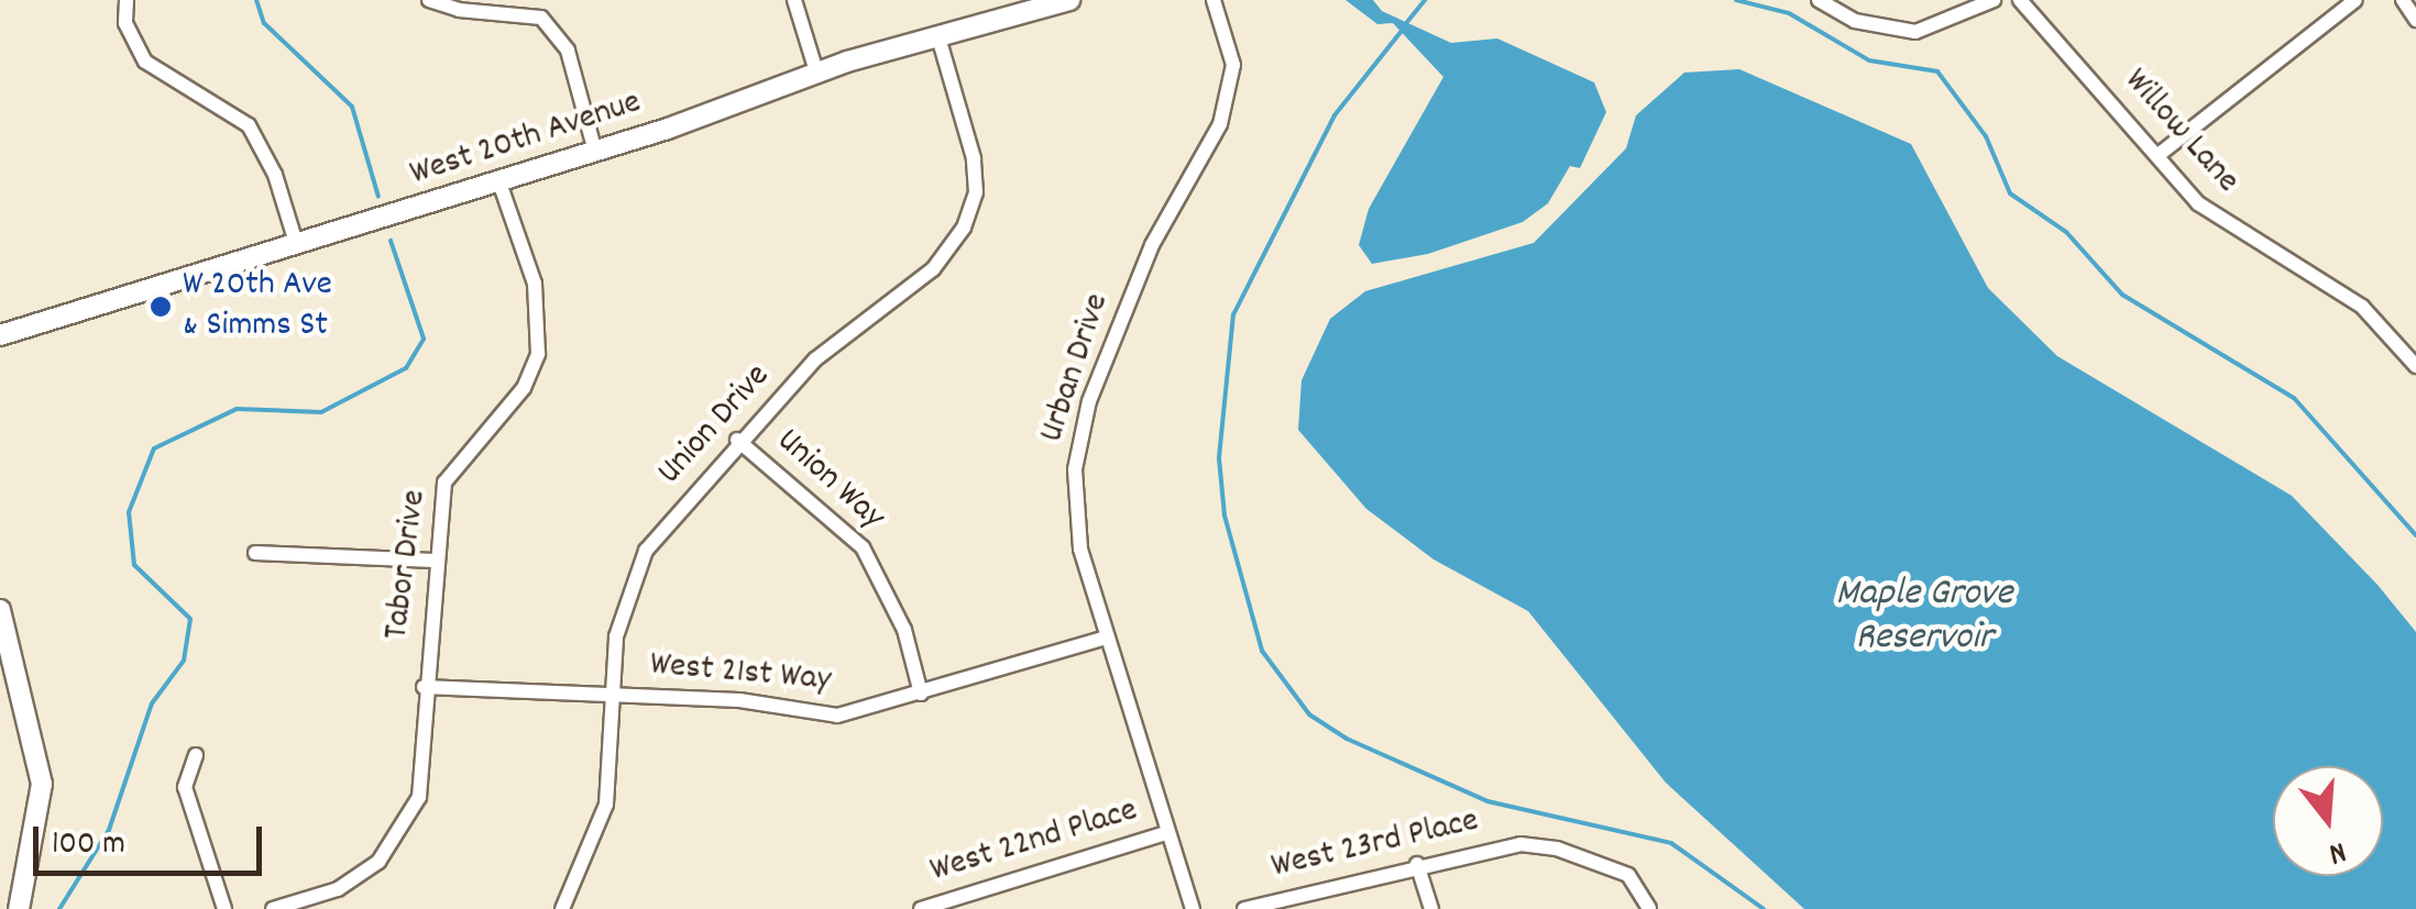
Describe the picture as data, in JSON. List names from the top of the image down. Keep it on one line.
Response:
{"streets":{"street":["Willow Lane","West 20th Avenue","Urban Drive","Union Drive","Union Way","Tabor Drive","West 21st Way","West 22nd Place","West 23rd Place"]},"crossings":[["West 20th Avenue","Union Drive"],["West 20th Avenue","Tabor Drive"],["Urban Drive","West 21st Way"],["Urban Drive","West 22nd Place"],["Union Drive","Union Way"],["Union Drive","West 21st Way"],["Union Way","West 21st Way"],["Tabor Drive","West 21st Way"]],"water":["Maple Grove Reservoir"],"places":["W 20th Ave & Simms St"],"scale_bar":"100 m","north":"bottom"}
